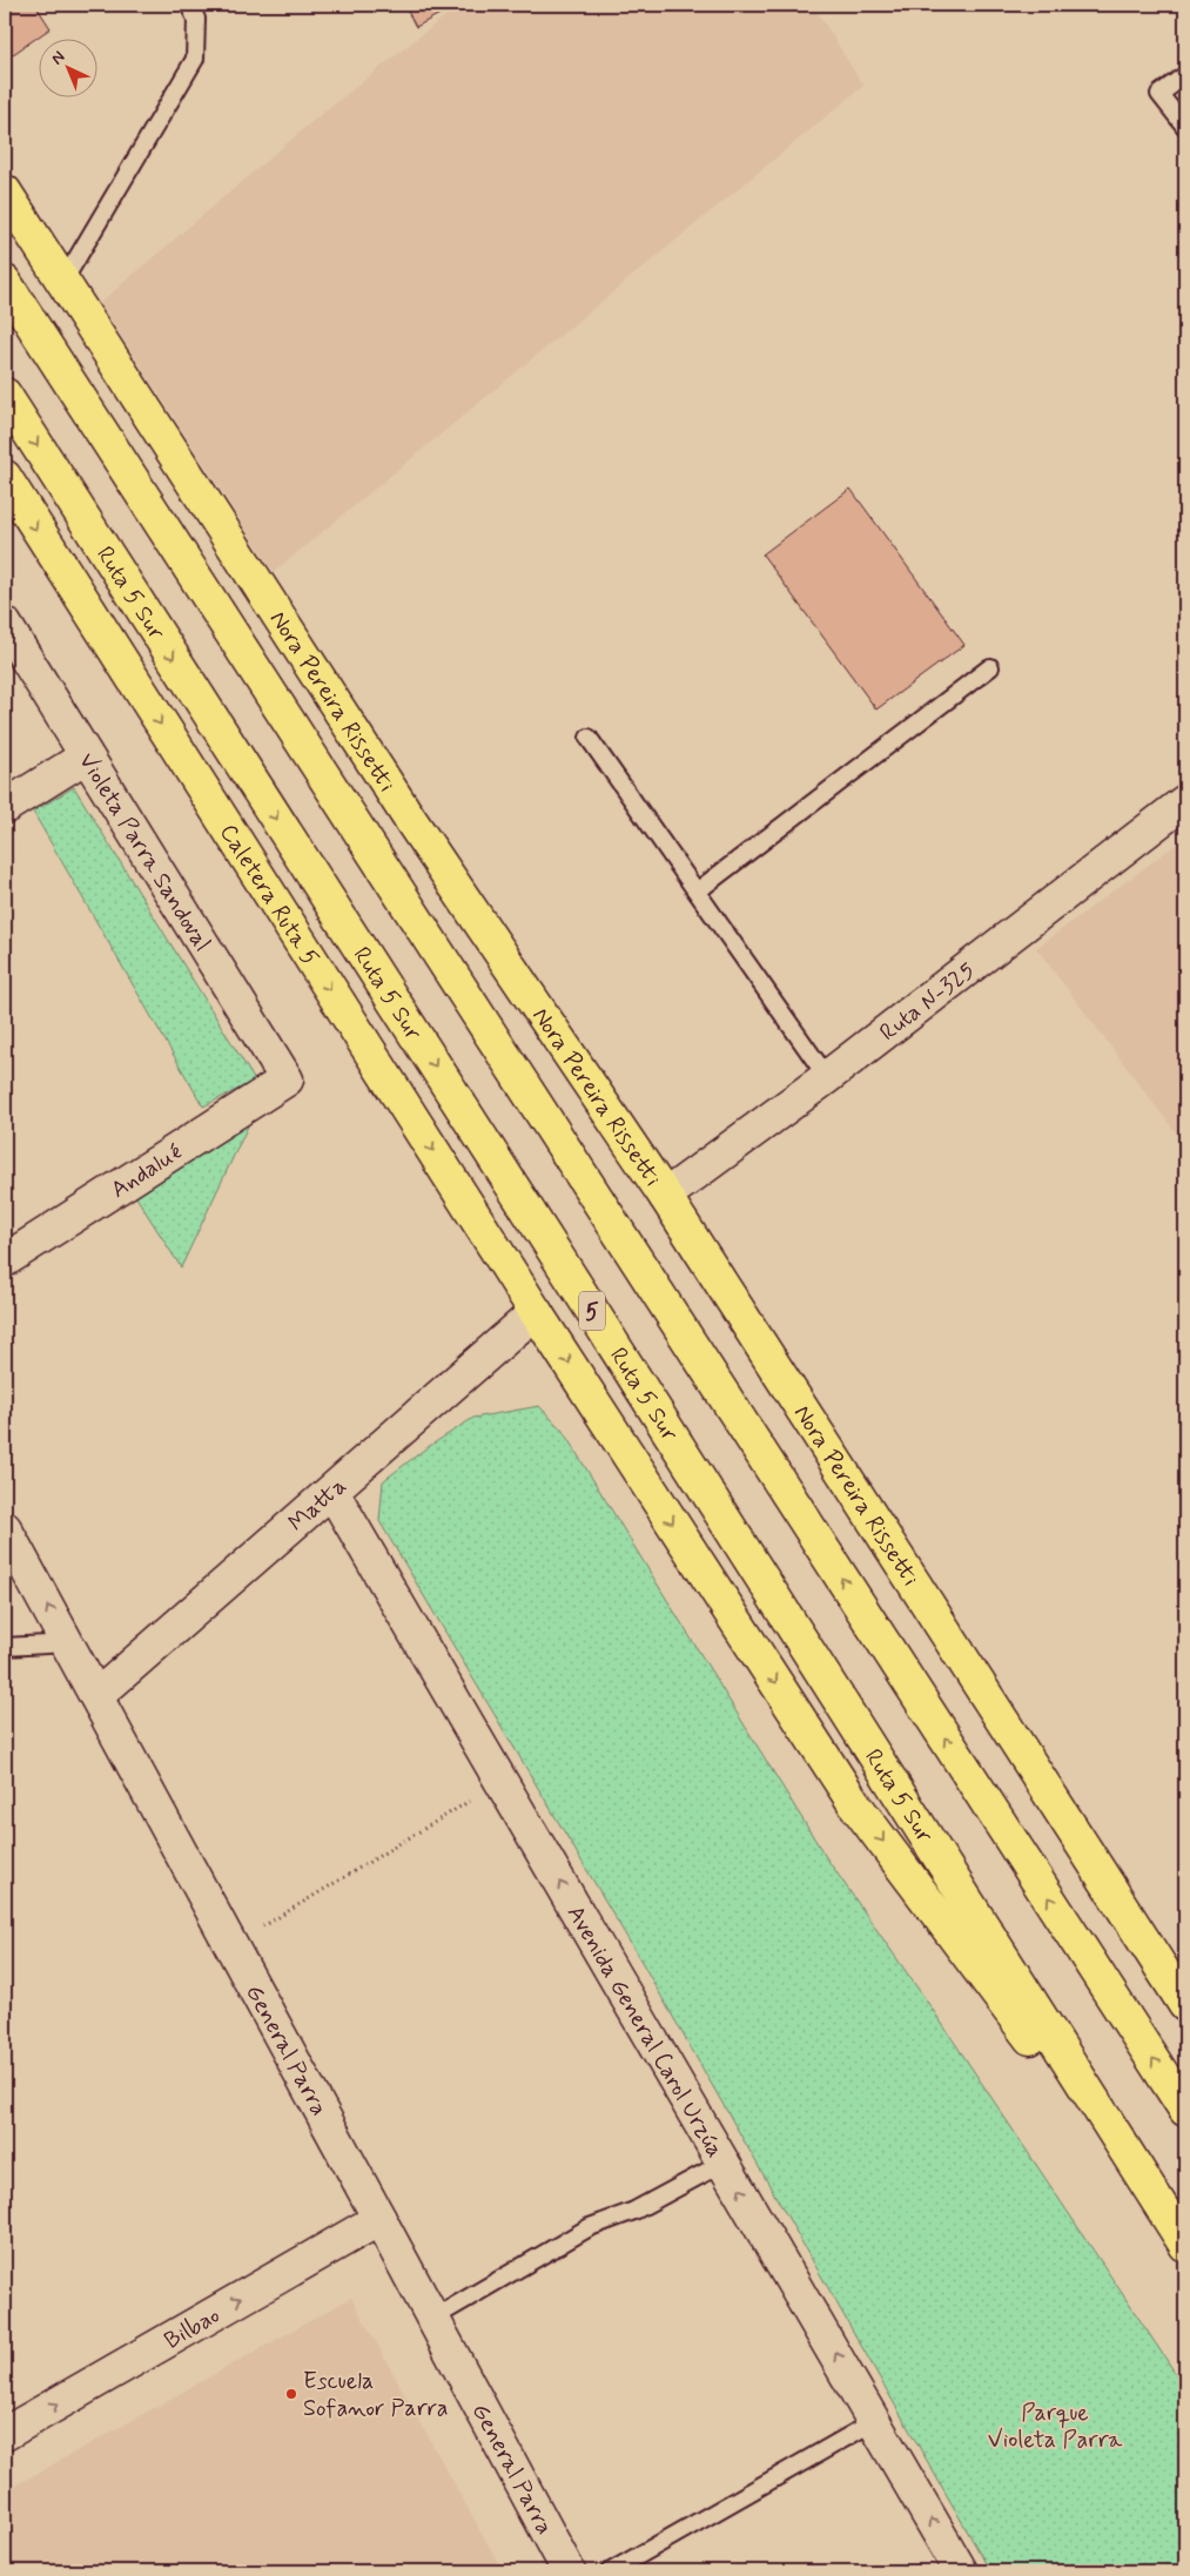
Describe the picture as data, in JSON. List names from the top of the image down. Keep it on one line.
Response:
{"streets":{"main road":["Ruta 5 Sur","Nora Pereira Rissetti","Caletera Ruta 5","5"],"street":["Violeta Parra Sandoval","Ruta N-325","Andalué","Matta","Avenida General Carol Urzúa","General Parra","Bilbao"]},"crossings":[["Ruta 5 Sur","Caletera Ruta 5"],["Nora Pereira Rissetti","Ruta N-325"],["Violeta Parra Sandoval","Andalué"],["Caletera Ruta 5","Matta"],["Matta","Avenida General Carol Urzúa"],["Matta","General Parra"],["General Parra","Bilbao"]],"one_way":["Avenida General Carol Urzúa","Bilbao"],"parks":["Parque Violeta Parra"],"places":["Escuela Sofanor Parra"],"north":"top left"}
